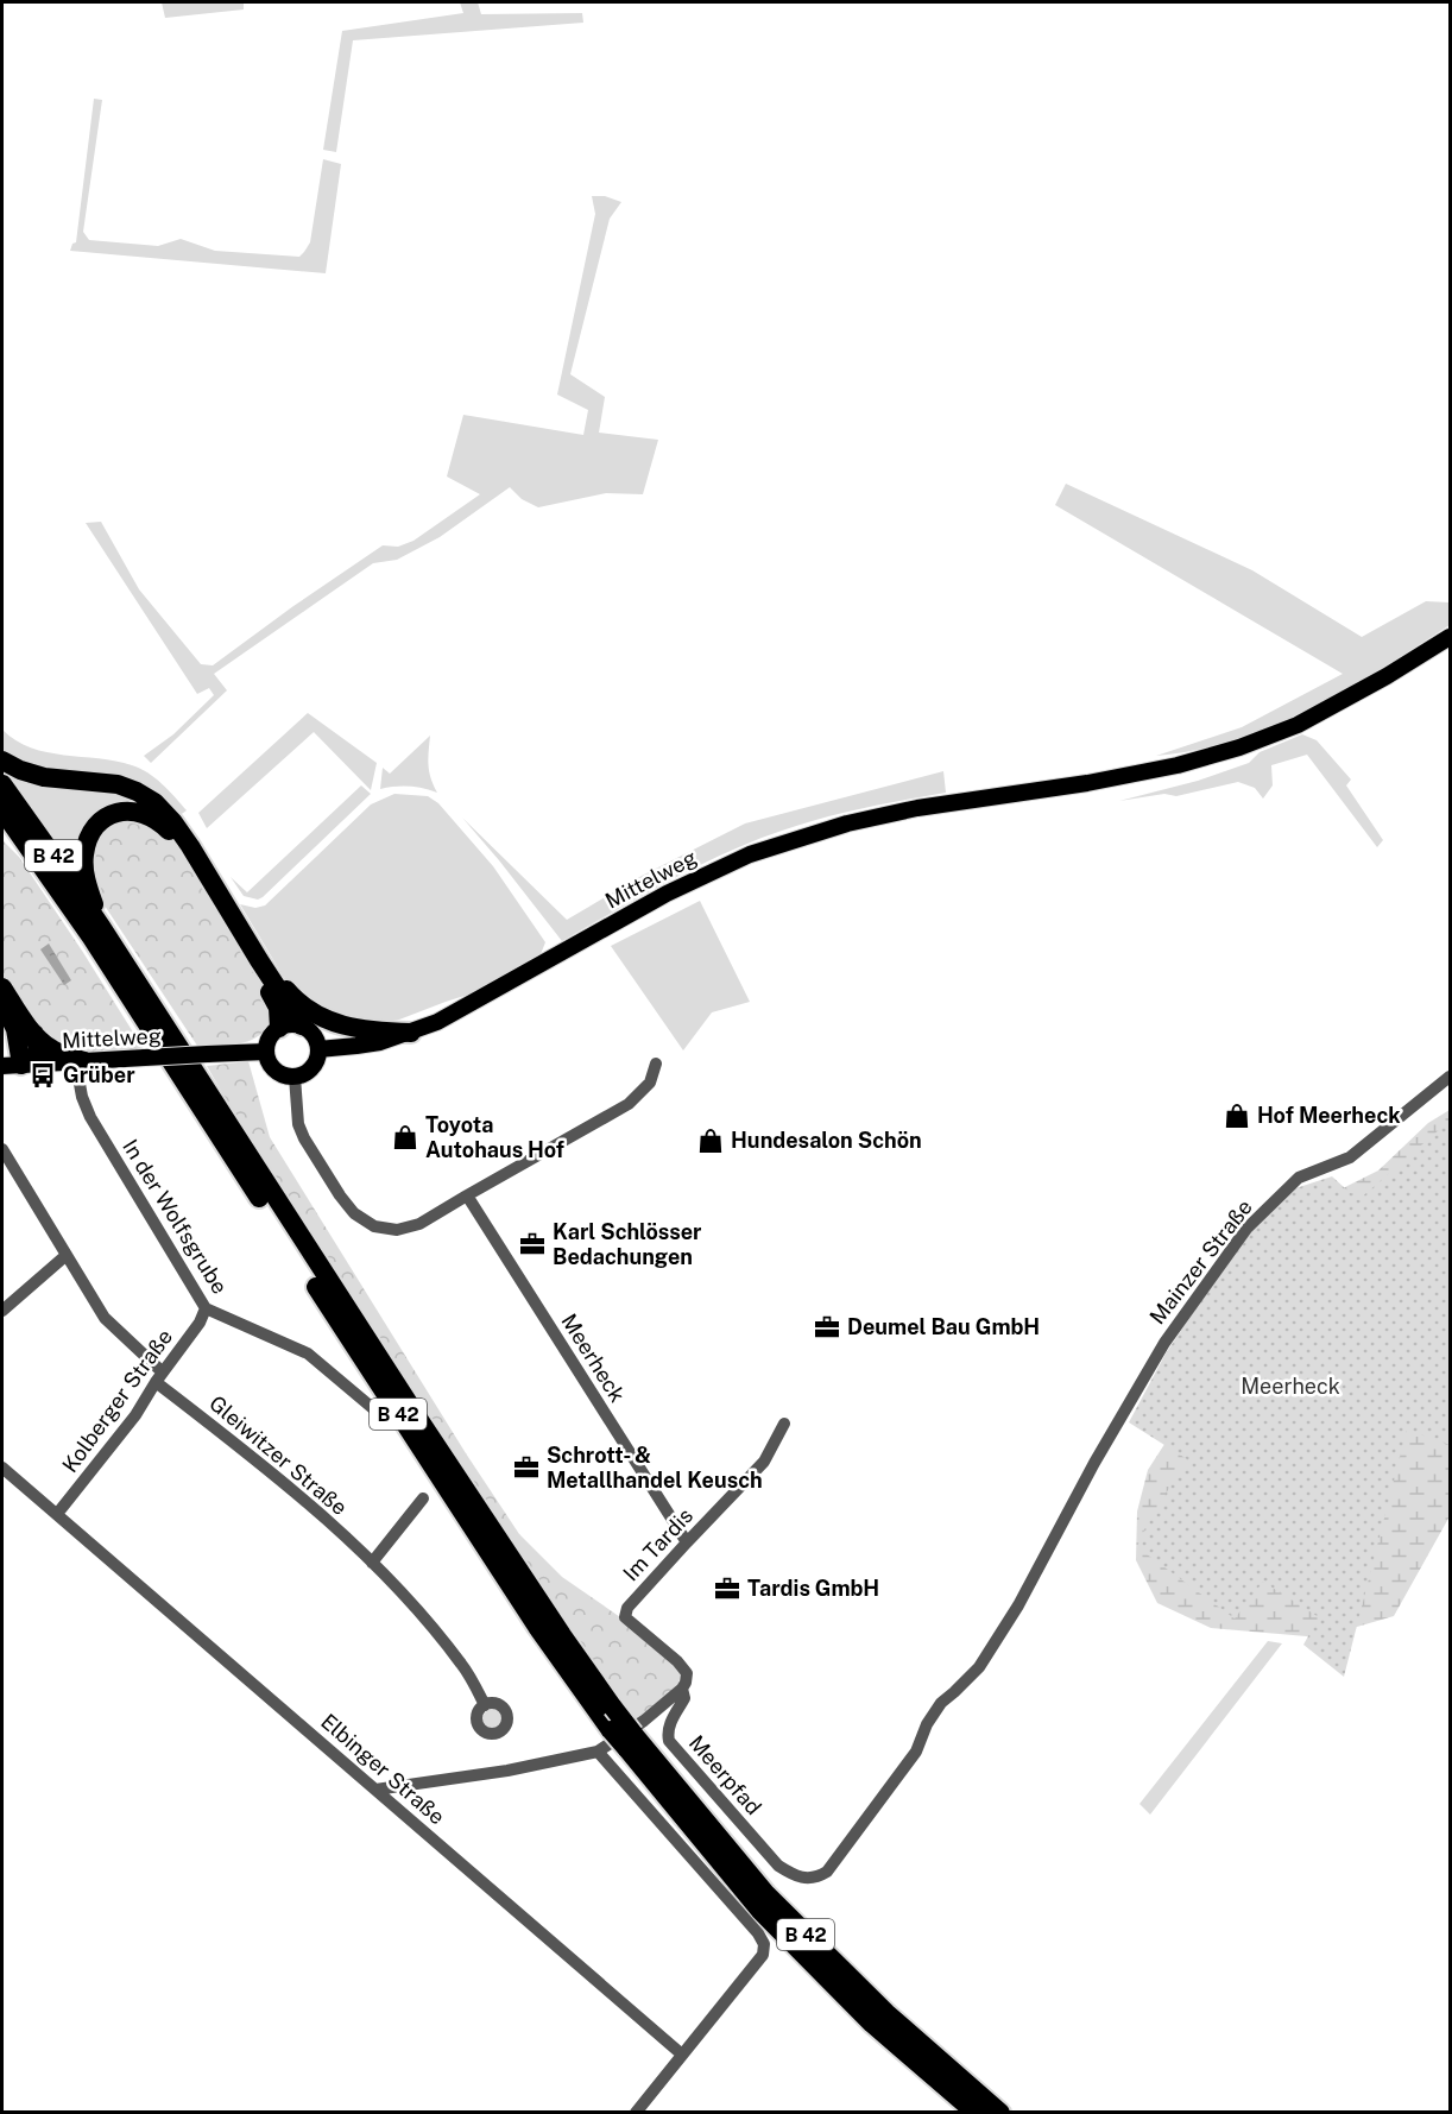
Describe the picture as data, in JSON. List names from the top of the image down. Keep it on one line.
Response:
{"streets":{"highway":["B 42"],"main road":["Mittelweg"],"street":["In der Wolfsgrube","Mainzer Straße","Meerheck","Kolberger Straße","Gleiwitzer Straße","Im Tardis","Elbinger Straße","Meerpfad"]},"crossings":[["In der Wolfsgrube","Kolberger Straße"],["Mainzer Straße","Meerpfad"],["Meerheck","Im Tardis"],["Kolberger Straße","Gleiwitzer Straße"],["Kolberger Straße","Elbinger Straße"],["Im Tardis","Meerpfad"]],"parks":["Meerheck"],"places":{"bus stop":["Grüber"],"shop":["Hof Meerheck","Toyota Autohaus Hof","Hundesalon Schön"],"office":["Karl Schlösser Bedachungen","Deumel Bau GmbH","Schrott- & Metallhandel Keusch","Tardis GmbH"]}}
